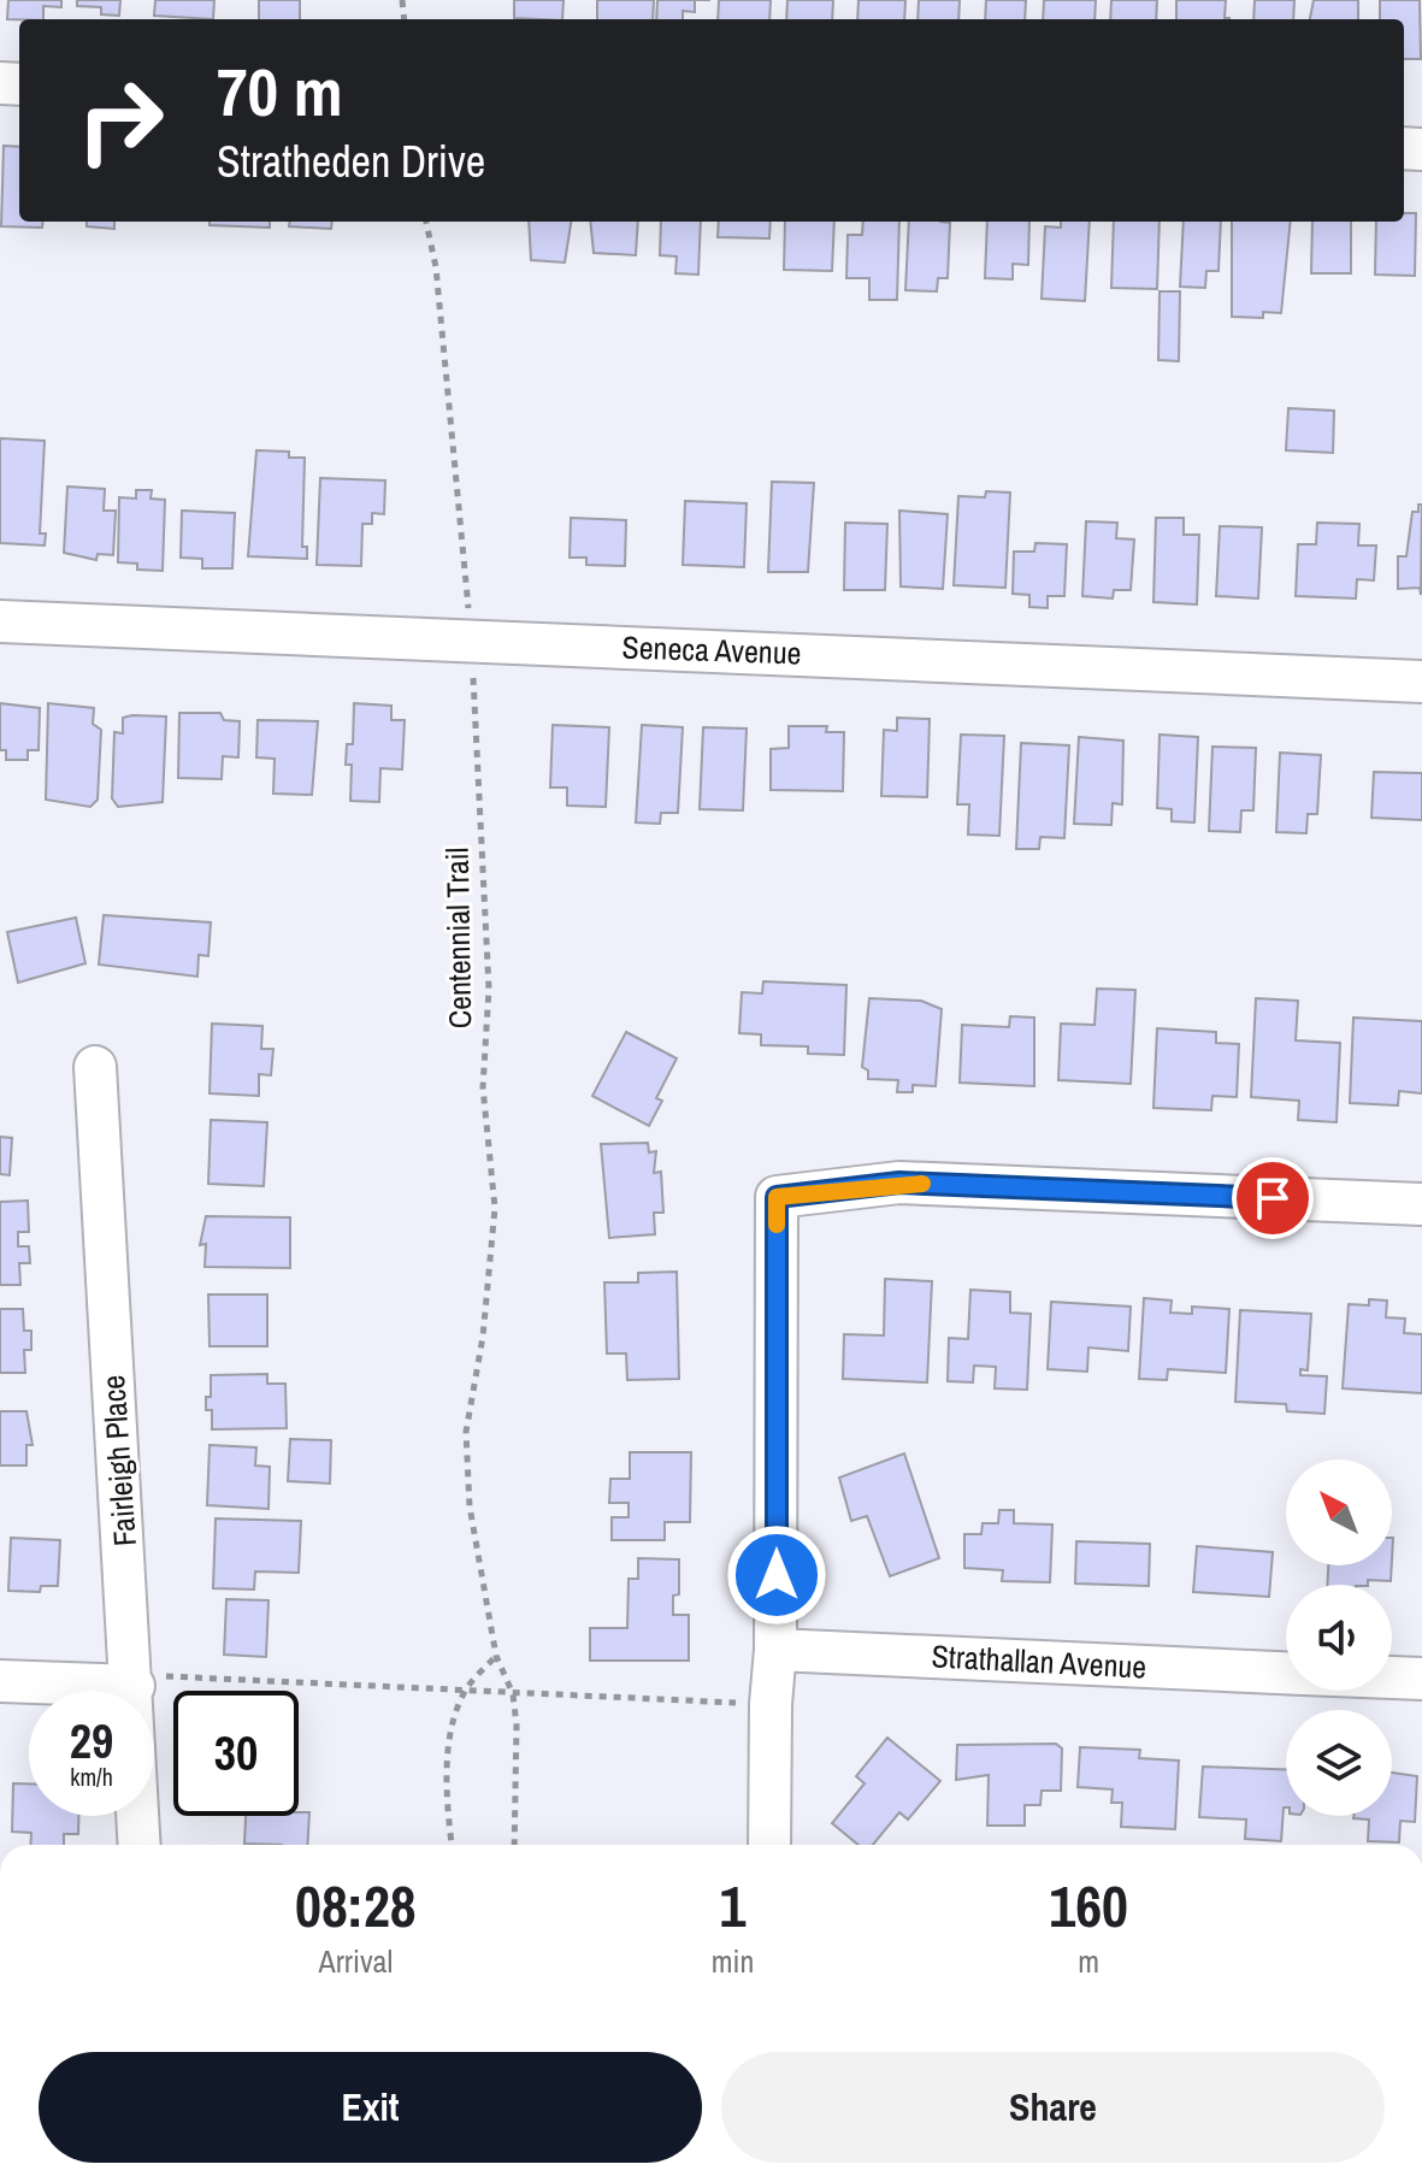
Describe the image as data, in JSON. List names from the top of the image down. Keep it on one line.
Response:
{"streets":{"street":["Seneca Avenue","Fairleigh Place","Strathallan Avenue"],"path":["Centennial Trail"]},"crossings":[["Seneca Avenue","Centennial Trail"]],"north":"top left","page":{"turn":["70 m","Stratheden Drive"],"speed":"29 km/h","limit":"30","eta":["08:28","Arrival","1","min","160","m"],"buttons":["Exit","Share"]}}
